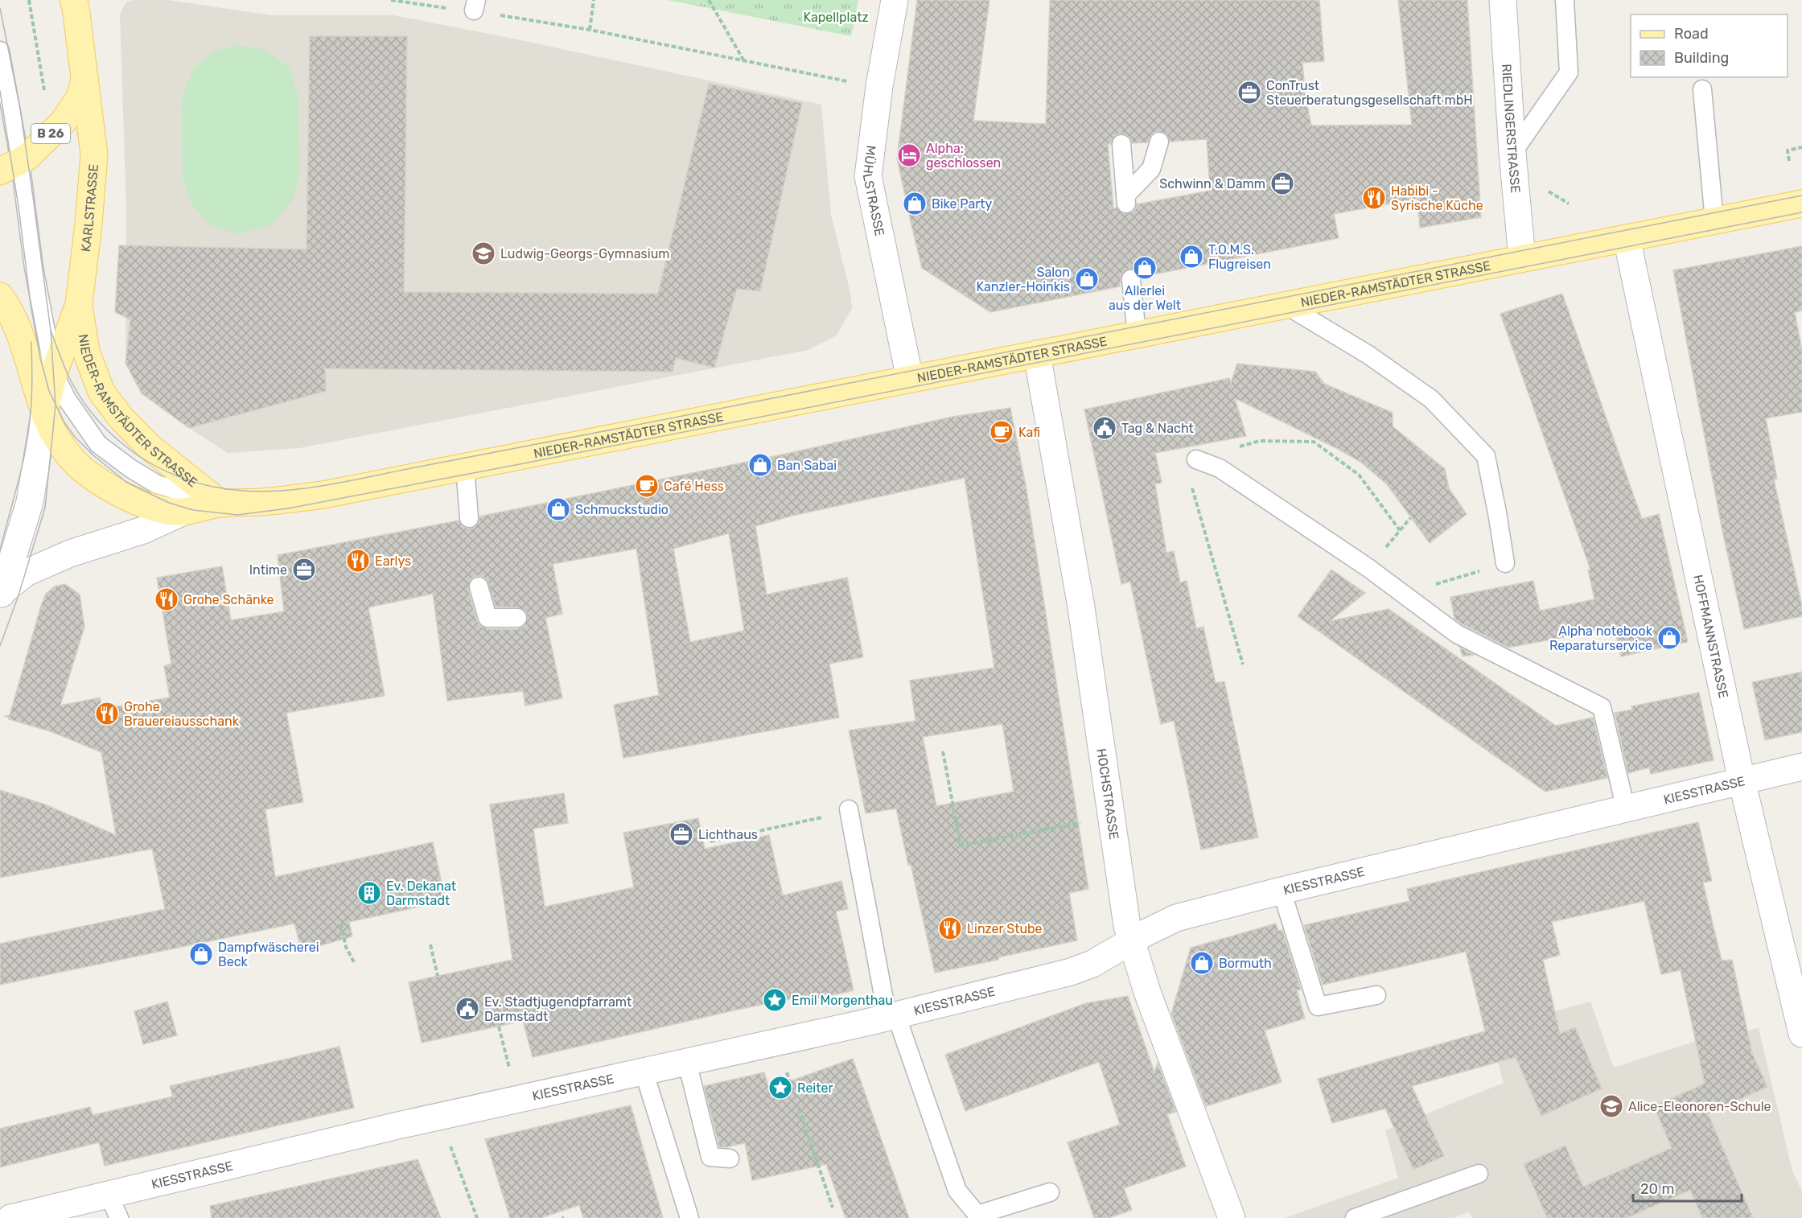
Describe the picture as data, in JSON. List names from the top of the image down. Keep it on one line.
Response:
{"streets":{"main road":["B 26","KARLSTRASSE","NIEDER-RAMSTÄDTER STRASSE"],"street":["RIEDLINGERSTRASSE","MÜHLSTRASSE","HOFFMANNSTRASSE","KIESSTRASSE","HOCHSTRASSE"]},"crossings":[["RIEDLINGERSTRASSE","NIEDER-RAMSTÄDTER STRASSE"],["B 26","KARLSTRASSE"],["B 26","NIEDER-RAMSTÄDTER STRASSE"],["MÜHLSTRASSE","NIEDER-RAMSTÄDTER STRASSE"],["KARLSTRASSE","NIEDER-RAMSTÄDTER STRASSE"],["NIEDER-RAMSTÄDTER STRASSE","HOFFMANNSTRASSE"],["NIEDER-RAMSTÄDTER STRASSE","HOCHSTRASSE"],["HOFFMANNSTRASSE","KIESSTRASSE"],["KIESSTRASSE","HOCHSTRASSE"]],"parks":["Kapellplatz"],"places":{"office":["ConTrust Steuerberatungsgesellschaft mbH","Schwinn & Damm","Intime","Lichthaus"],"hotel":["Alpha: geschlossen"],"restaurant":["Habibi - Syrische Küche","Earlys","Grohe Schänke","Grohe Brauereiausschank","Linzer Stube"],"shop":["Bike Party","T.O.M.S. Flugreisen","Allerlei aus der Welt","Salon Kanzler-Hoinkis","Ban Sabai","Schmuckstudio","Alpha notebook Reparaturservice","Dampfwäscherei Beck","Bormuth"],"school or university":["Ludwig-Georgs-Gymnasium","Alice-Eleonoren-Schule"],"public building":["Tag & Nacht","Ev. Stadtjugendpfarramt Darmstadt"],"cafe":["Kafi","Café Hess"],"building":["Ev. Dekanat Darmstadt"],"place":["Emil Morgenthau","Reiter"]},"legend":["Road","Building"],"scale_bar":"20 m"}
